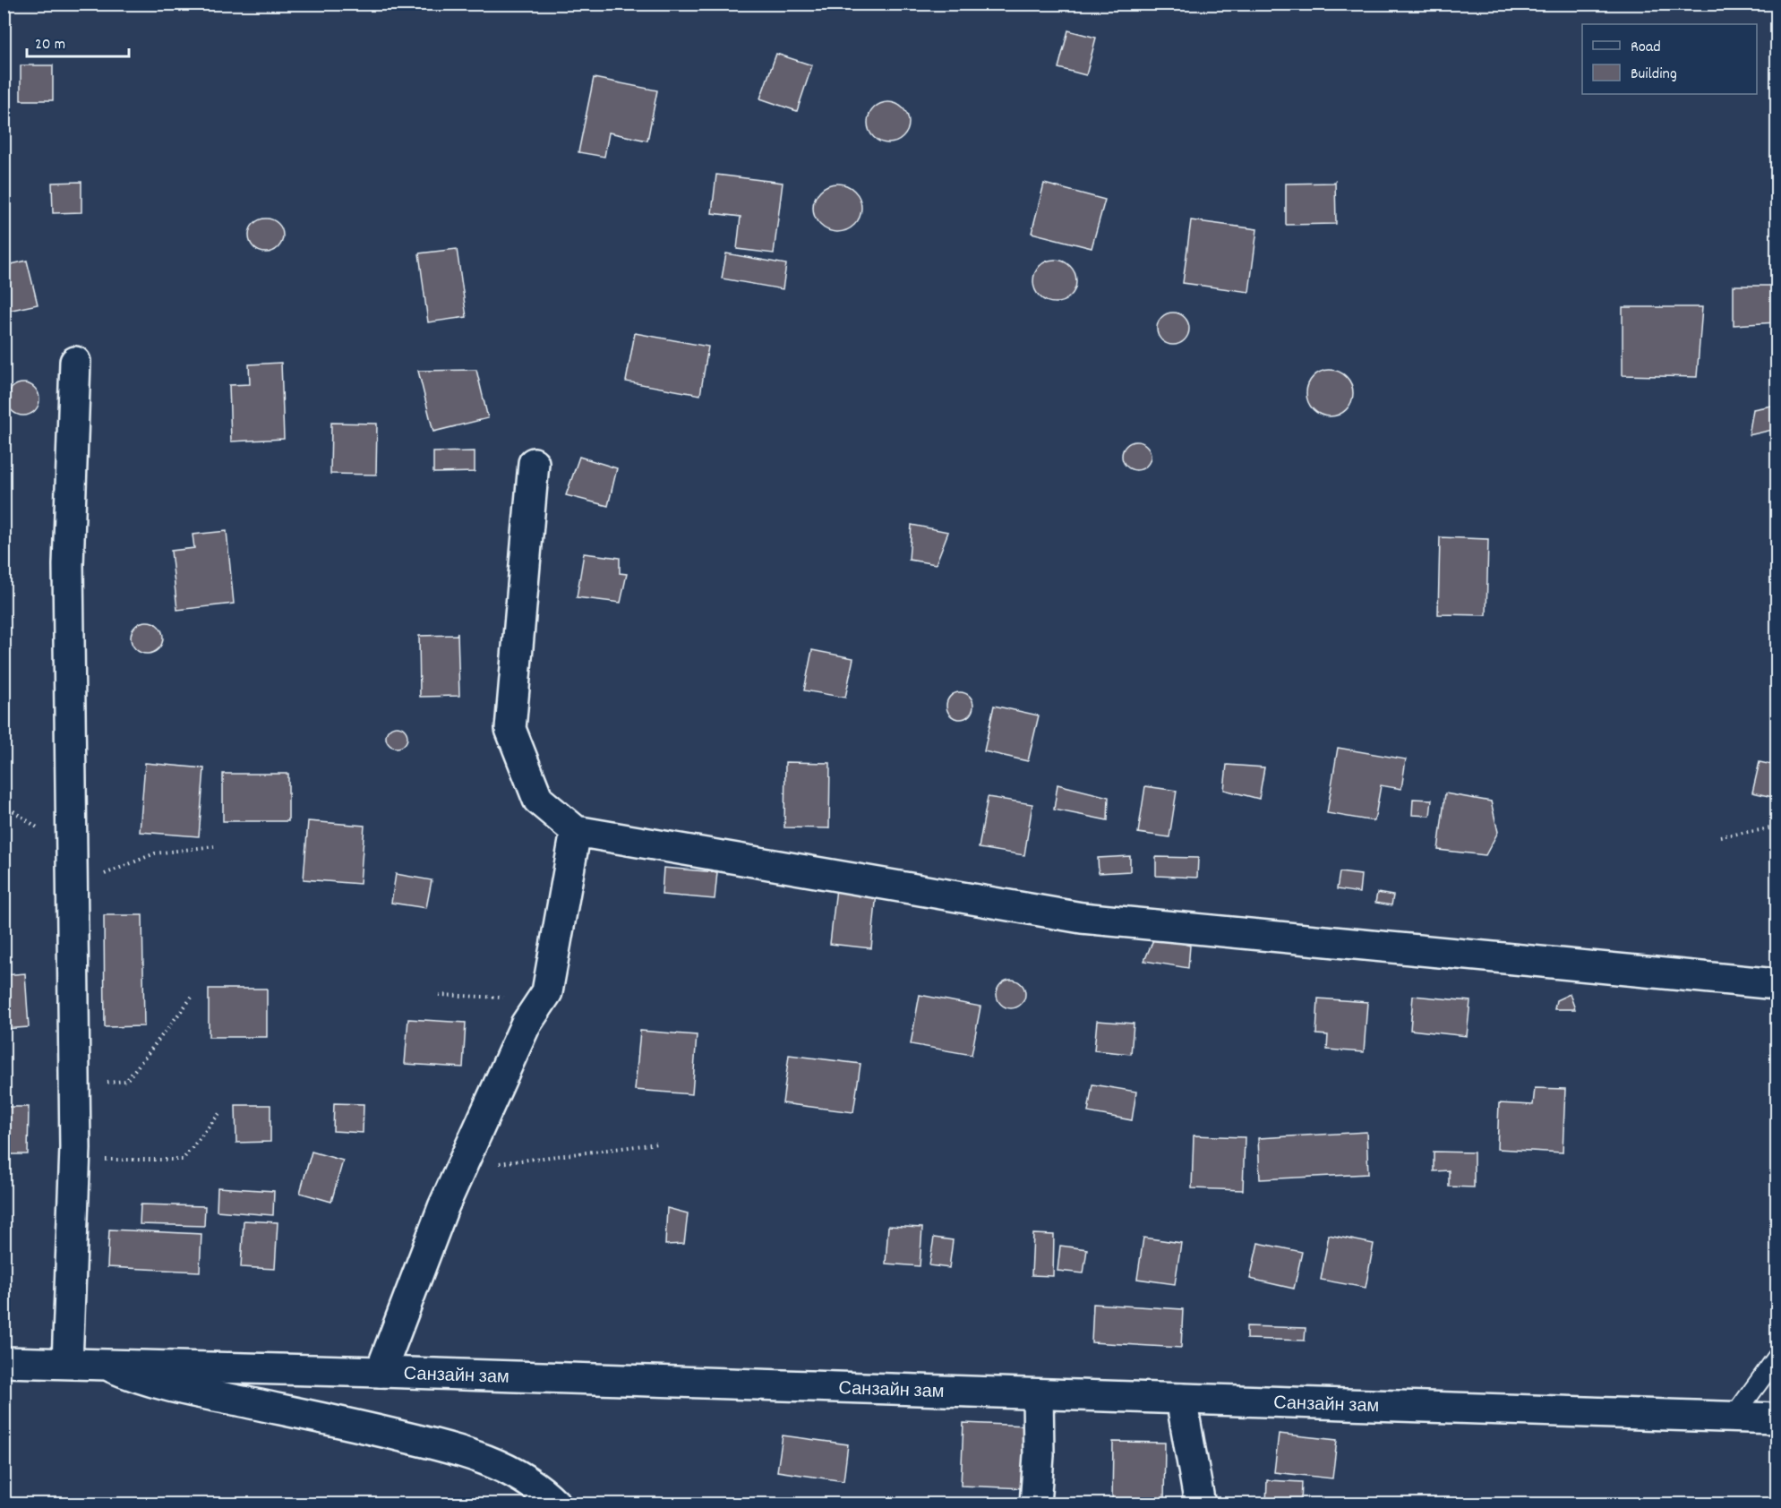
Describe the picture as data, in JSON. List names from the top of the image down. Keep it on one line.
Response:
{"streets":{"street":["Санзайн зам"]},"legend":["Road","Building"],"scale_bar":"20 m"}
